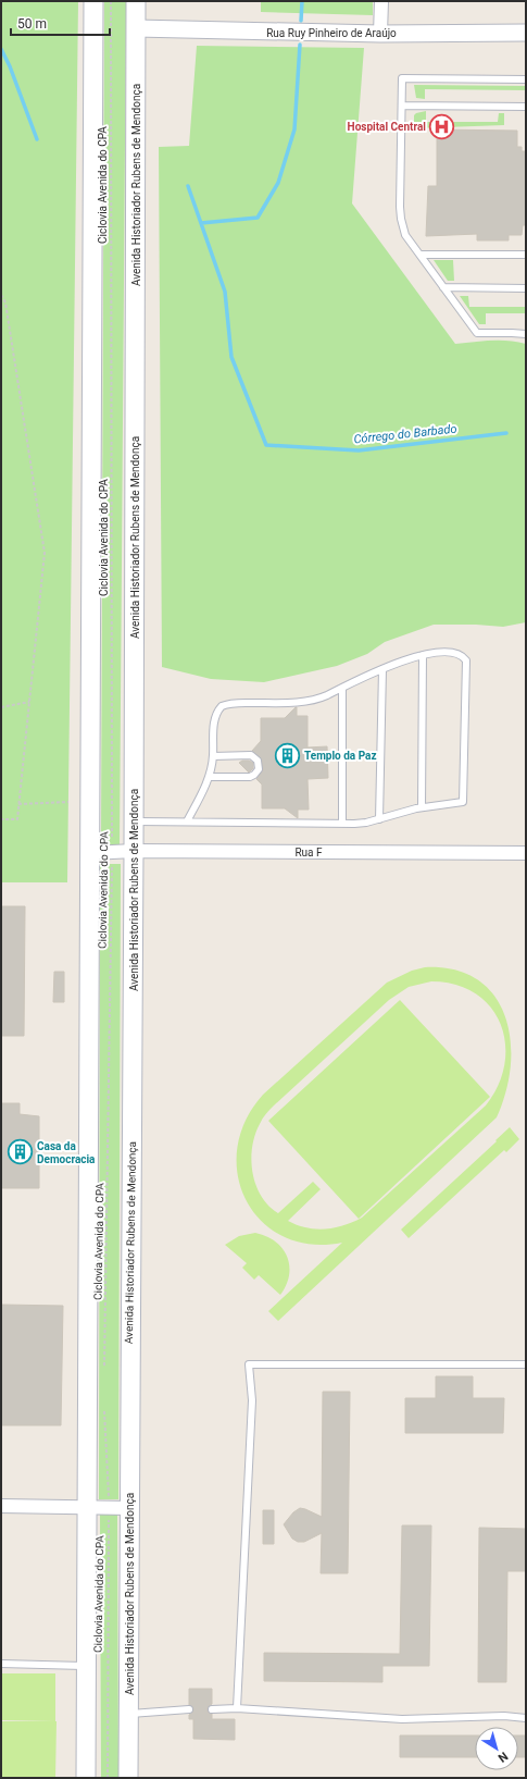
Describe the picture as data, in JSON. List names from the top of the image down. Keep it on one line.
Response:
{"streets":{"main road":["Avenida Historiador Rubens de Mendonça"],"street":["Rua Ruy Pinheiro de Araújo","Rua F"],"path":["Ciclovia Avenida do CPA"]},"crossings":[["Rua Ruy Pinheiro de Araújo","Avenida Historiador Rubens de Mendonça"],["Ciclovia Avenida do CPA","Rua F"],["Avenida Historiador Rubens de Mendonça","Rua F"]],"water":["Córrego do Barbado"],"places":{"hospital":["Hospital Central"],"building":["Templo da Paz","Casa da Democracia"]},"scale_bar":"50 m","north":"bottom right"}
